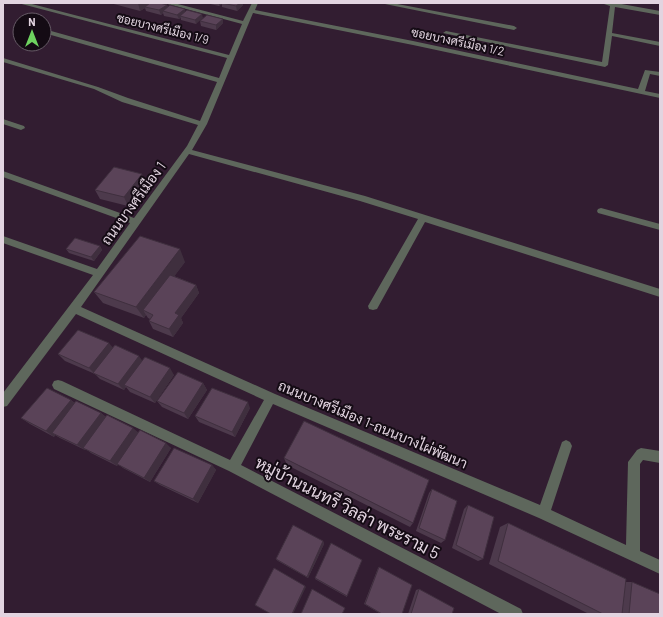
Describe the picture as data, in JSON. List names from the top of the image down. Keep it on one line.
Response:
{"streets":{"street":["ซอยบางศรีเมือง 1/9","ซอยบางศรีเมือง 1/2","ถนนบางศรีเมือง 1","ถนนบางศรีเมือง 1-ถนนบางไผ่พัฒนา","หมู่บ้านนนทรี วิลล่า พระราม 5"]},"crossings":[["ซอยบางศรีเมือง 1/9","ถนนบางศรีเมือง 1"],["ซอยบางศรีเมือง 1/2","ถนนบางศรีเมือง 1"],["ถนนบางศรีเมือง 1","ถนนบางศรีเมือง 1-ถนนบางไผ่พัฒนา"],["ถนนบางศรีเมือง 1-ถนนบางไผ่พัฒนา","หมู่บ้านนนทรี วิลล่า พระราม 5"]],"north":"top"}
